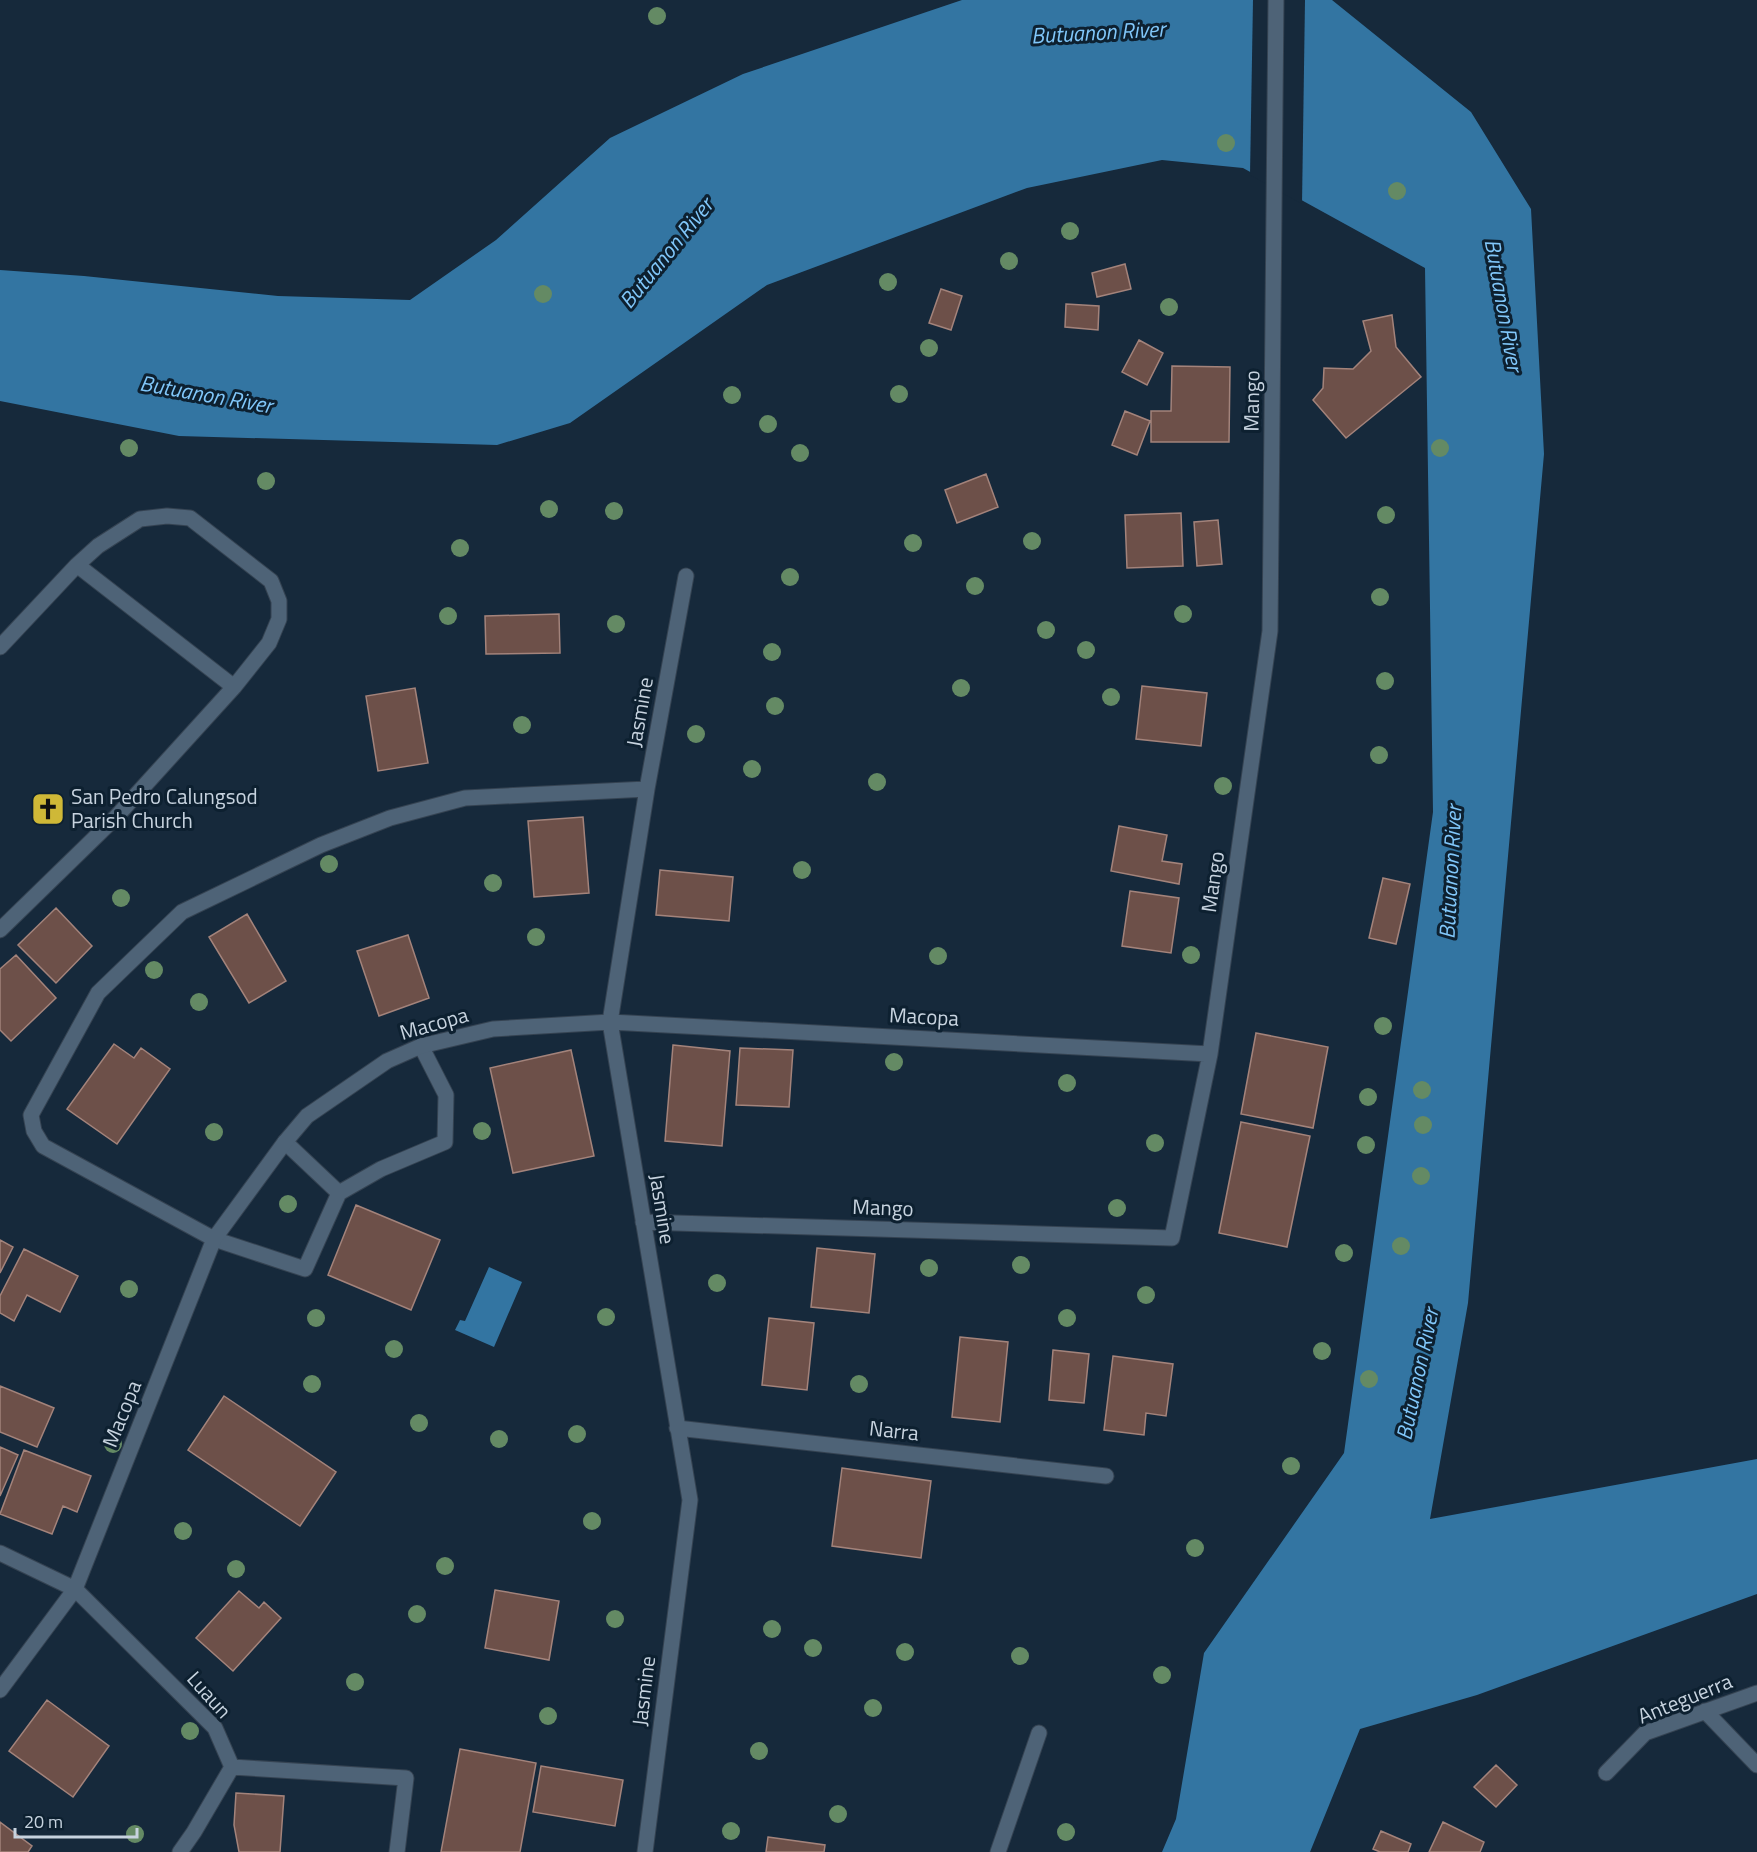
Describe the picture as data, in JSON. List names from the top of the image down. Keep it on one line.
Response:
{"streets":{"street":["Mango","Jasmine","Macopa","Narra","Luaun","Anteguerra"]},"crossings":[["Mango","Jasmine"],["Mango","Macopa"],["Jasmine","Macopa"],["Jasmine","Narra"],["Macopa","Luaun"]],"water":["Butuanon River"],"places":{"church":["San Pedro Calungsod Parish Church"]},"scale_bar":"20 m"}
